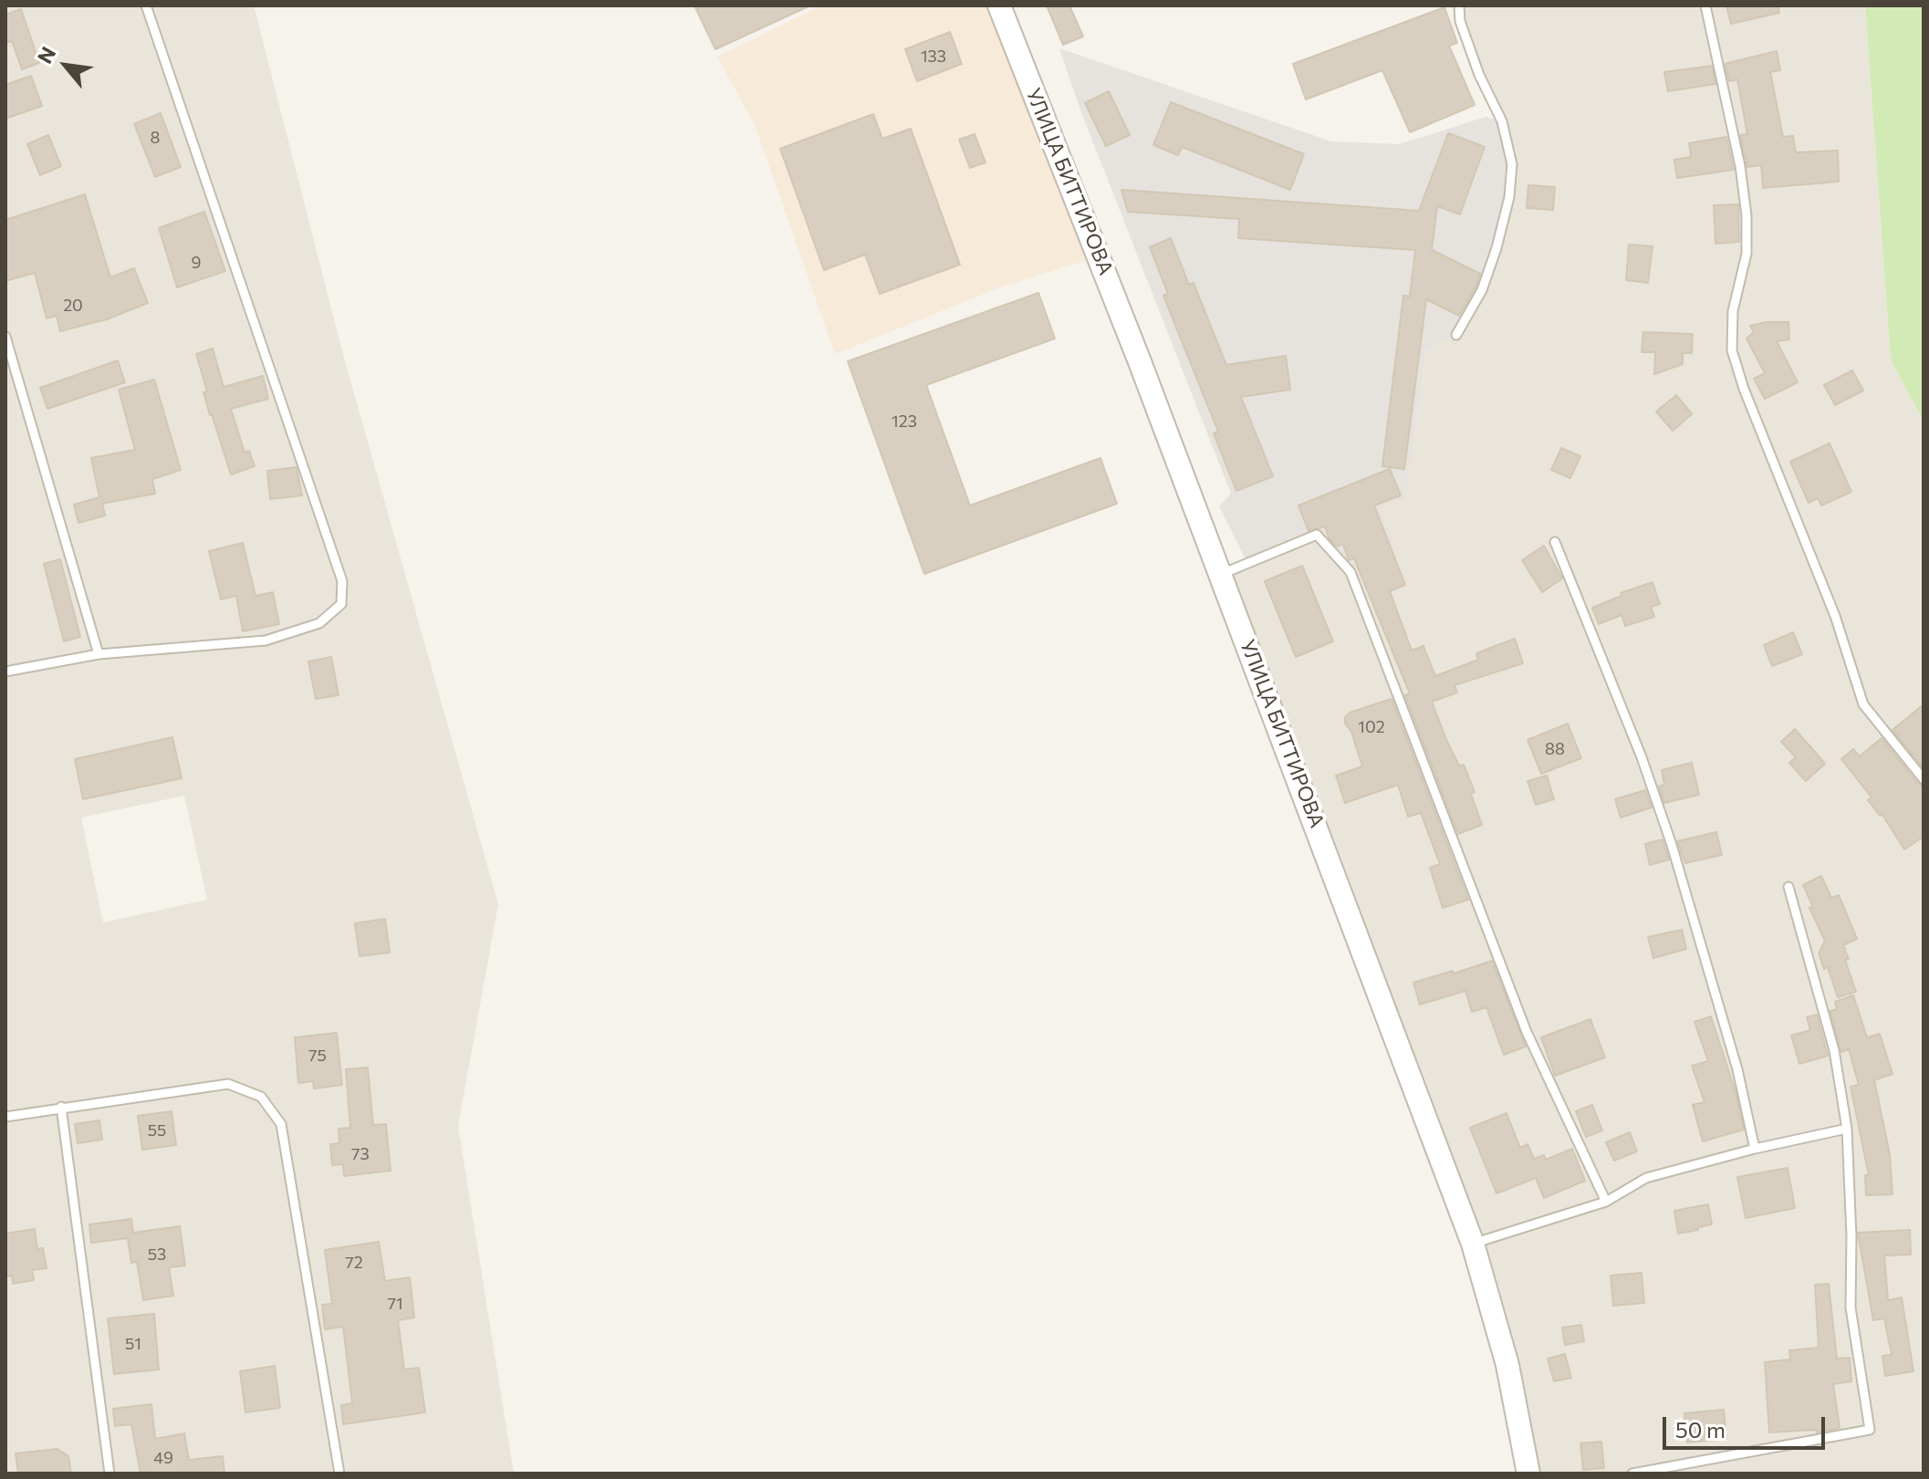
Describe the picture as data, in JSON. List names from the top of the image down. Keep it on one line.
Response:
{"streets":{"street":["УЛИЦА БИТТИРОВА"]},"house_numbers":["133","8","9","20","123","102","88","75","55","73","53","72","71","51","49"],"scale_bar":"50 m","north":"top left"}
